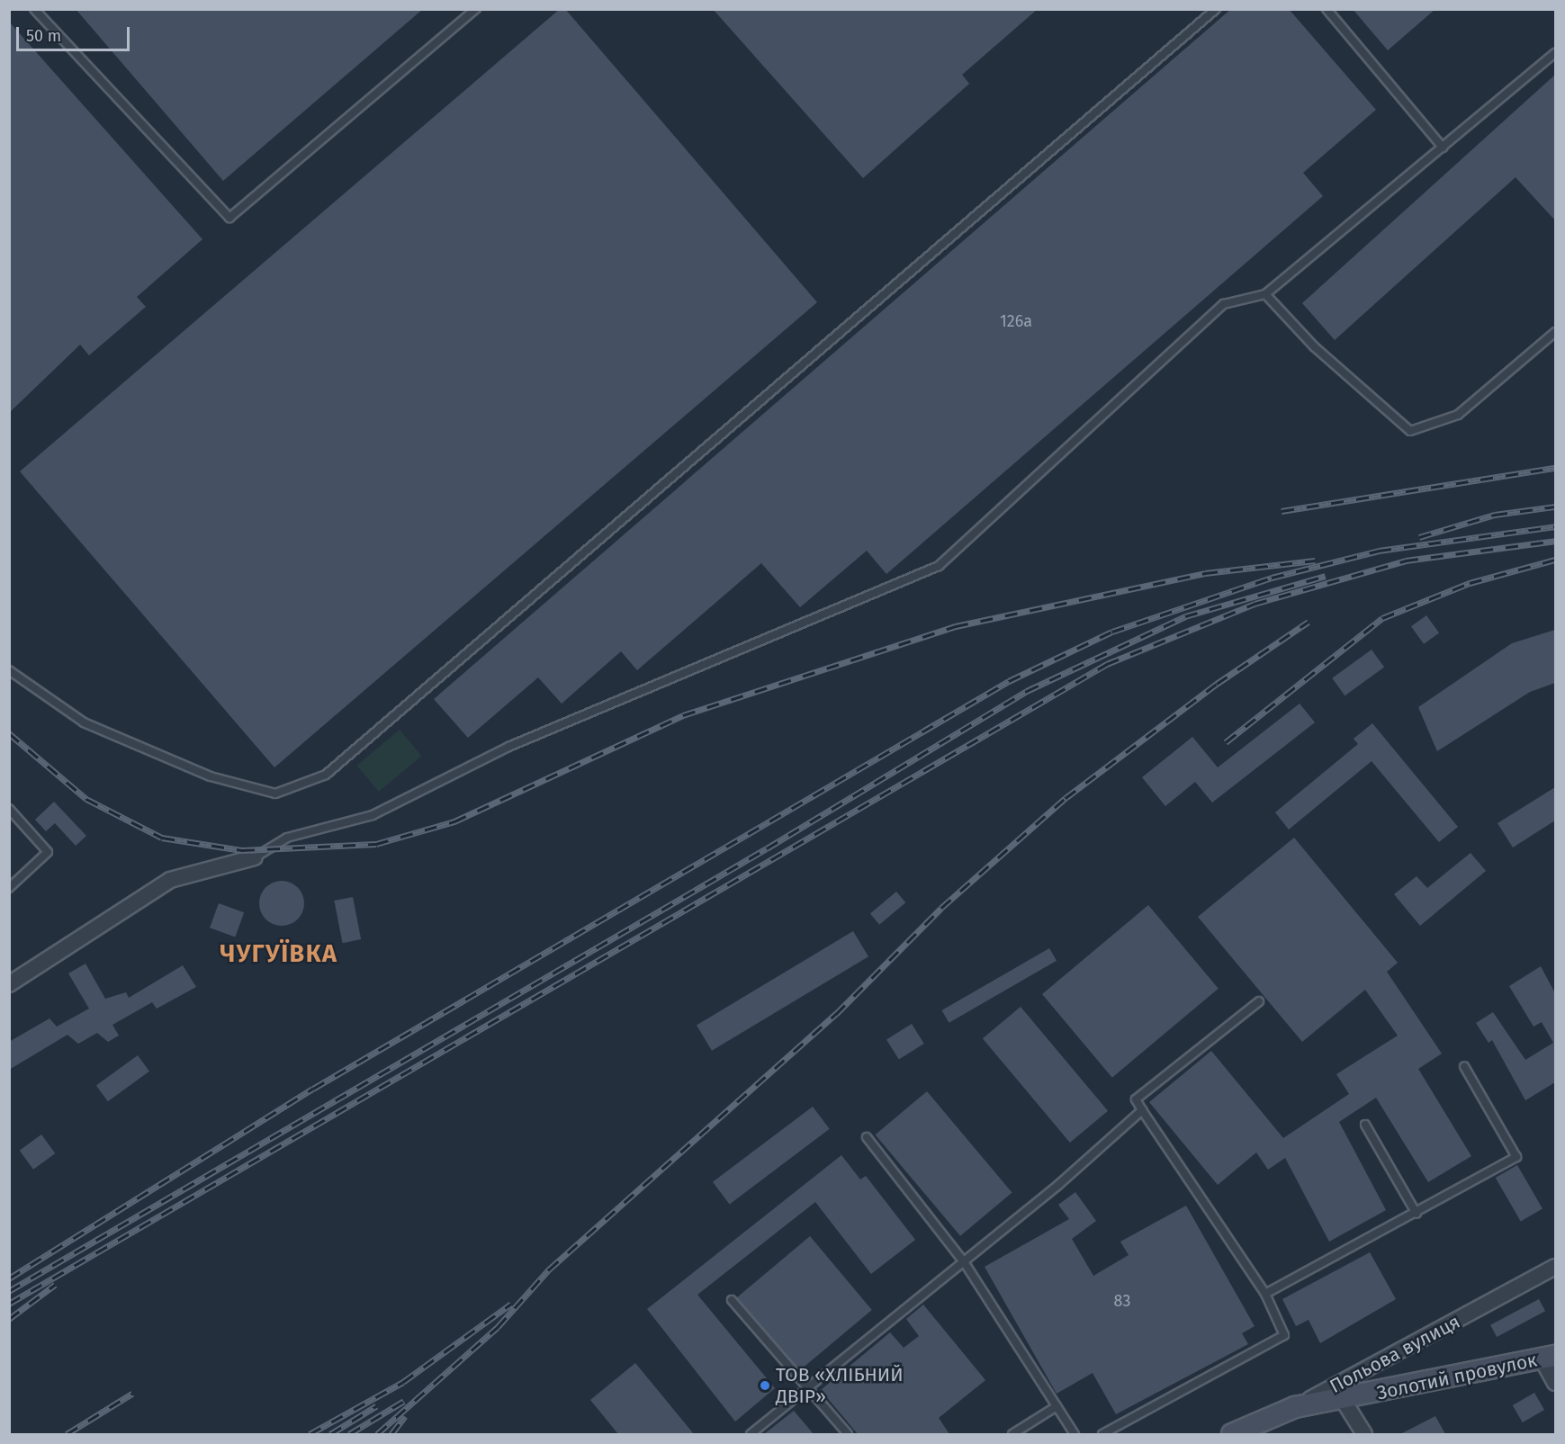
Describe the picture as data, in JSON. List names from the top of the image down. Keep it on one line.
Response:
{"streets":{"main road":["Польова вулиця","Золотий провулок"]},"crossings":[["Польова вулиця","Золотий провулок"]],"districts":["ЧУГУЇВКА"],"places":["ТОВ «ХЛІБНИЙ ДВІР»"],"house_numbers":["126а","83"],"scale_bar":"50 m"}
